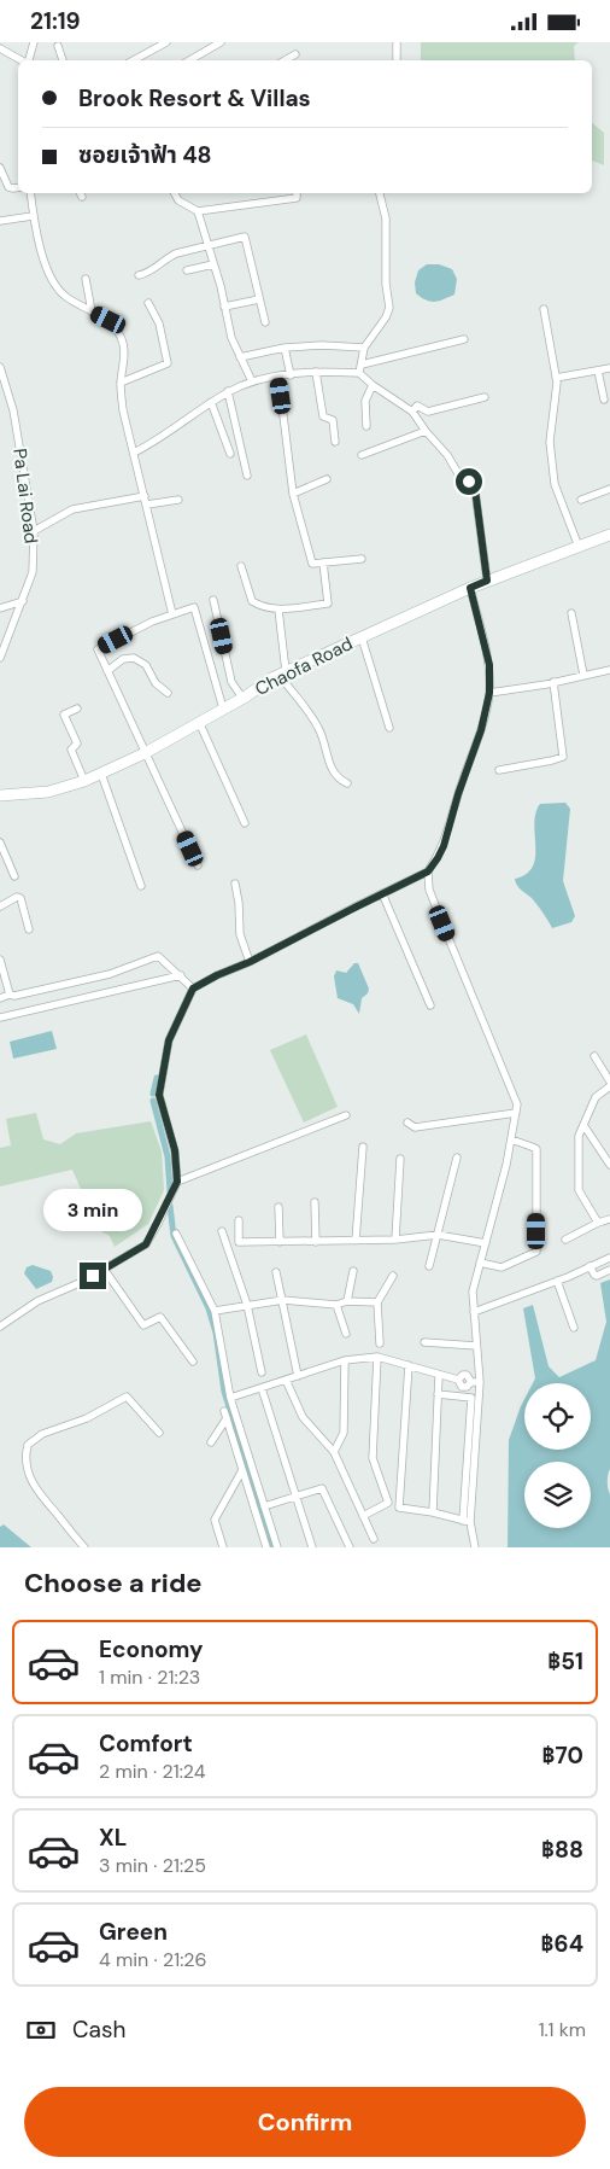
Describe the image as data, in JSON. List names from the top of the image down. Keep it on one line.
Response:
{"streets":{"main road":["Chaofa Road"],"street":["Pa Lai Road"]},"page":{"status":"21:19","banner":["Brook Resort & Villas","ซอยเจ้าฟ้า 48"],"bubble":"3 min","heading":"Choose a ride","list":[{"name":"Economy","note":"1 min · 21:23","value":"฿51"},{"name":"Comfort","note":"2 min · 21:24","value":"฿70"},{"name":"XL","note":"3 min · 21:25","value":"฿88"},{"name":"Green","note":"4 min · 21:26","value":"฿64"}],"pay":["Cash","1.1 km"],"buttons":"Confirm"}}
